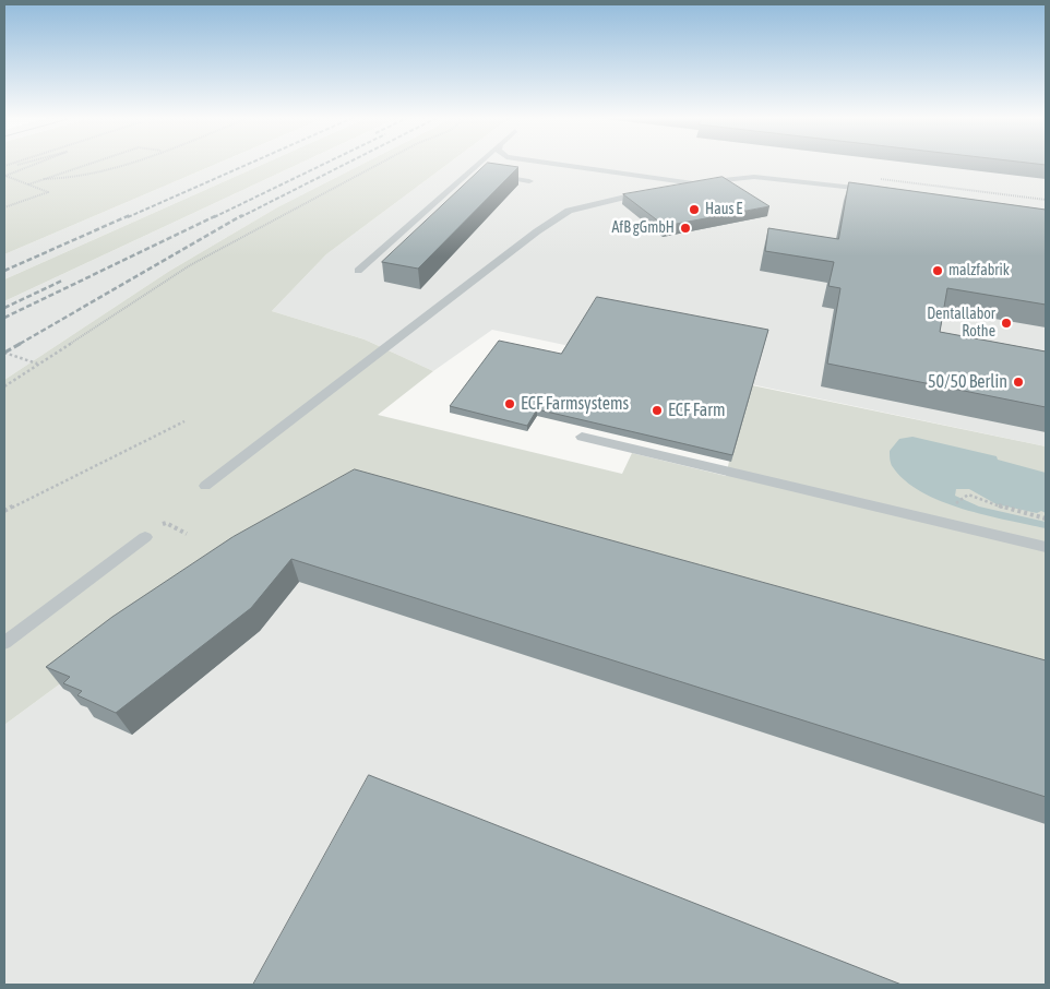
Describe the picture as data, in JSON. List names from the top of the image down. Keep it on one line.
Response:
{"places":["Haus E","AfB gGmbH","malzfabrik","Dentallabor Rothe","50/50 Berlin","ECF Farmsystems","ECF Farm"]}
